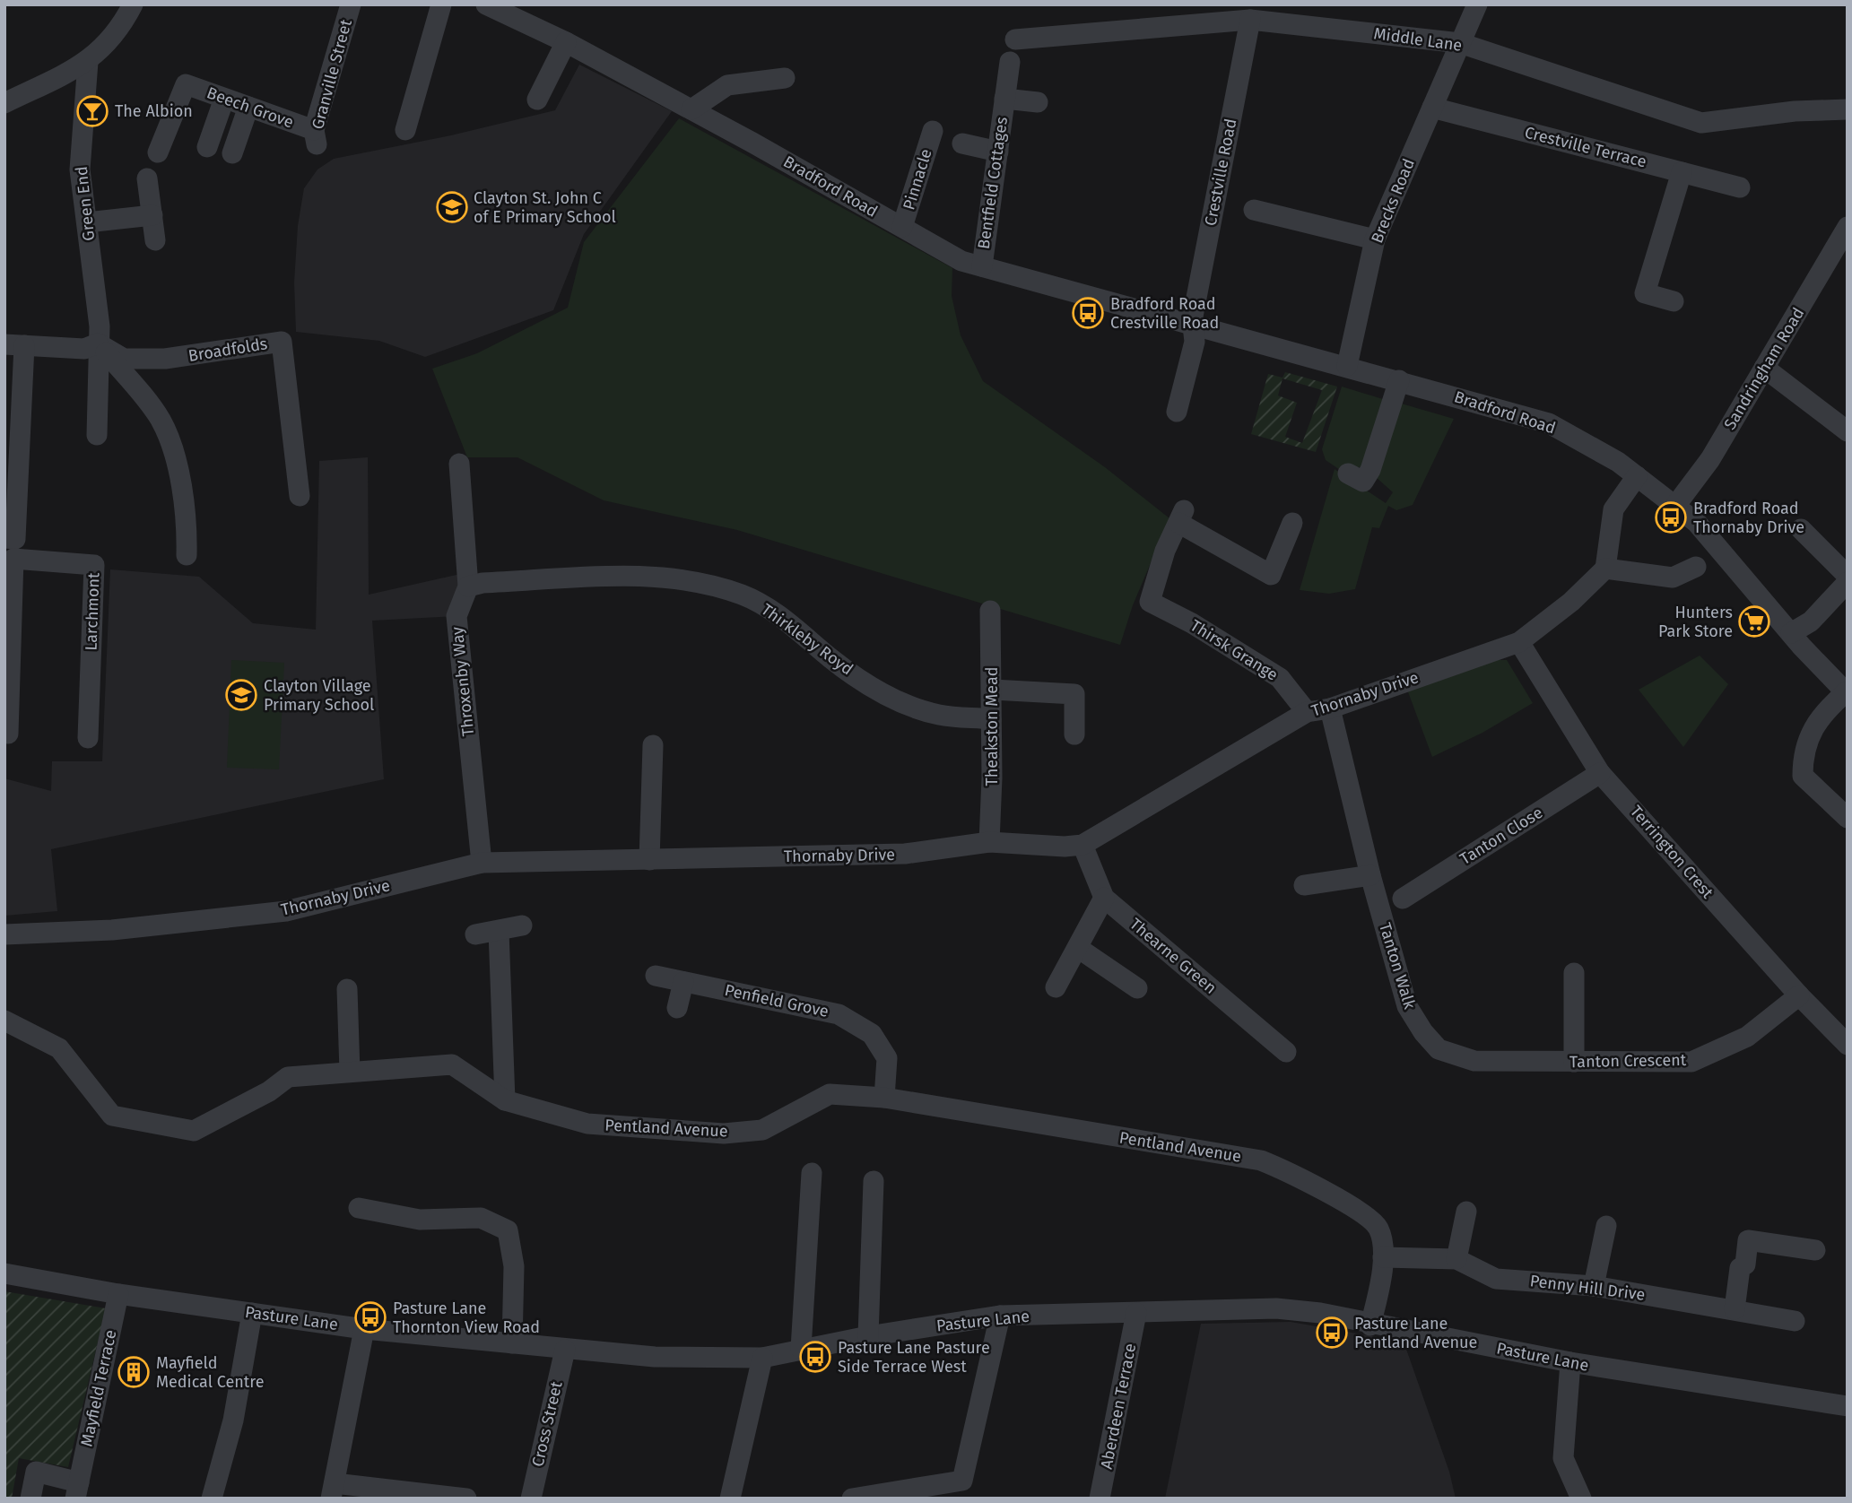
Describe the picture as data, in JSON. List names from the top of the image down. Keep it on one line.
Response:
{"streets":{"street":["Middle Lane","Granville Street","Beech Grove","Crestville Terrace","Crestville Road","Pinnacle","Bentfield Cottages","Bradford Road","Brecks Road","Green End","Broadfolds","Sandringham Road","Larchmont","Thirkleby Royd","Thirsk Grange","Throxenby Way","Thornaby Drive","Theakston Mead","Tanton Close","Terrington Crest","Thearne Green","Tanton Walk","Penfield Grove","Tanton Crescent","Pentland Avenue","Penny Hill Drive","Pasture Lane","Mayfield Terrace","Aberdeen Terrace","Cross Street"]},"crossings":[["Middle Lane","Crestville Road"],["Middle Lane","Brecks Road"],["Granville Street","Beech Grove"],["Crestville Terrace","Brecks Road"],["Crestville Road","Bradford Road"],["Pinnacle","Bradford Road"],["Bentfield Cottages","Bradford Road"],["Bradford Road","Brecks Road"],["Bradford Road","Sandringham Road"],["Green End","Broadfolds"],["Thirkleby Royd","Throxenby Way"],["Thirkleby Royd","Theakston Mead"],["Thirsk Grange","Thornaby Drive"],["Throxenby Way","Thornaby Drive"],["Thornaby Drive","Theakston Mead"],["Thornaby Drive","Terrington Crest"],["Thornaby Drive","Thearne Green"],["Thornaby Drive","Tanton Walk"],["Tanton Close","Terrington Crest"],["Terrington Crest","Tanton Crescent"],["Tanton Walk","Tanton Crescent"],["Penfield Grove","Pentland Avenue"],["Pentland Avenue","Penny Hill Drive"],["Pentland Avenue","Pasture Lane"],["Pasture Lane","Mayfield Terrace"],["Pasture Lane","Aberdeen Terrace"],["Pasture Lane","Cross Street"]],"places":{"bar":["The Albion"],"school or university":["Clayton St. John C of E Primary School","Clayton Village Primary School"],"bus stop":["Bradford Road Crestville Road","Bradford Road Thornaby Drive","Pasture Lane Thornton View Road","Pasture Lane Pentland Avenue","Pasture Lane Pasture Side Terrace West"],"supermarket":["Hunters Park Store"],"building":["Mayfield Medical Centre"]}}
